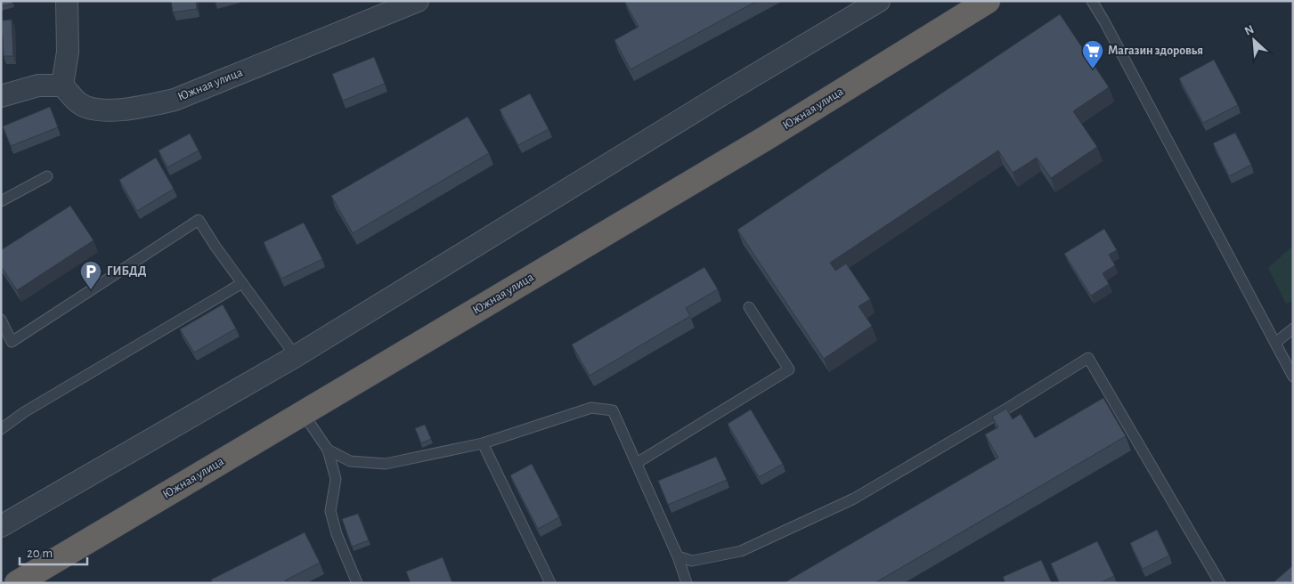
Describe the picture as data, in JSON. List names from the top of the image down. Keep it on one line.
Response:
{"streets":{"highway":["Южная улица"]},"places":{"supermarket":["Магазин здоровья"],"parking":["ГИБДД"]},"scale_bar":"20 m","north":"top left"}
